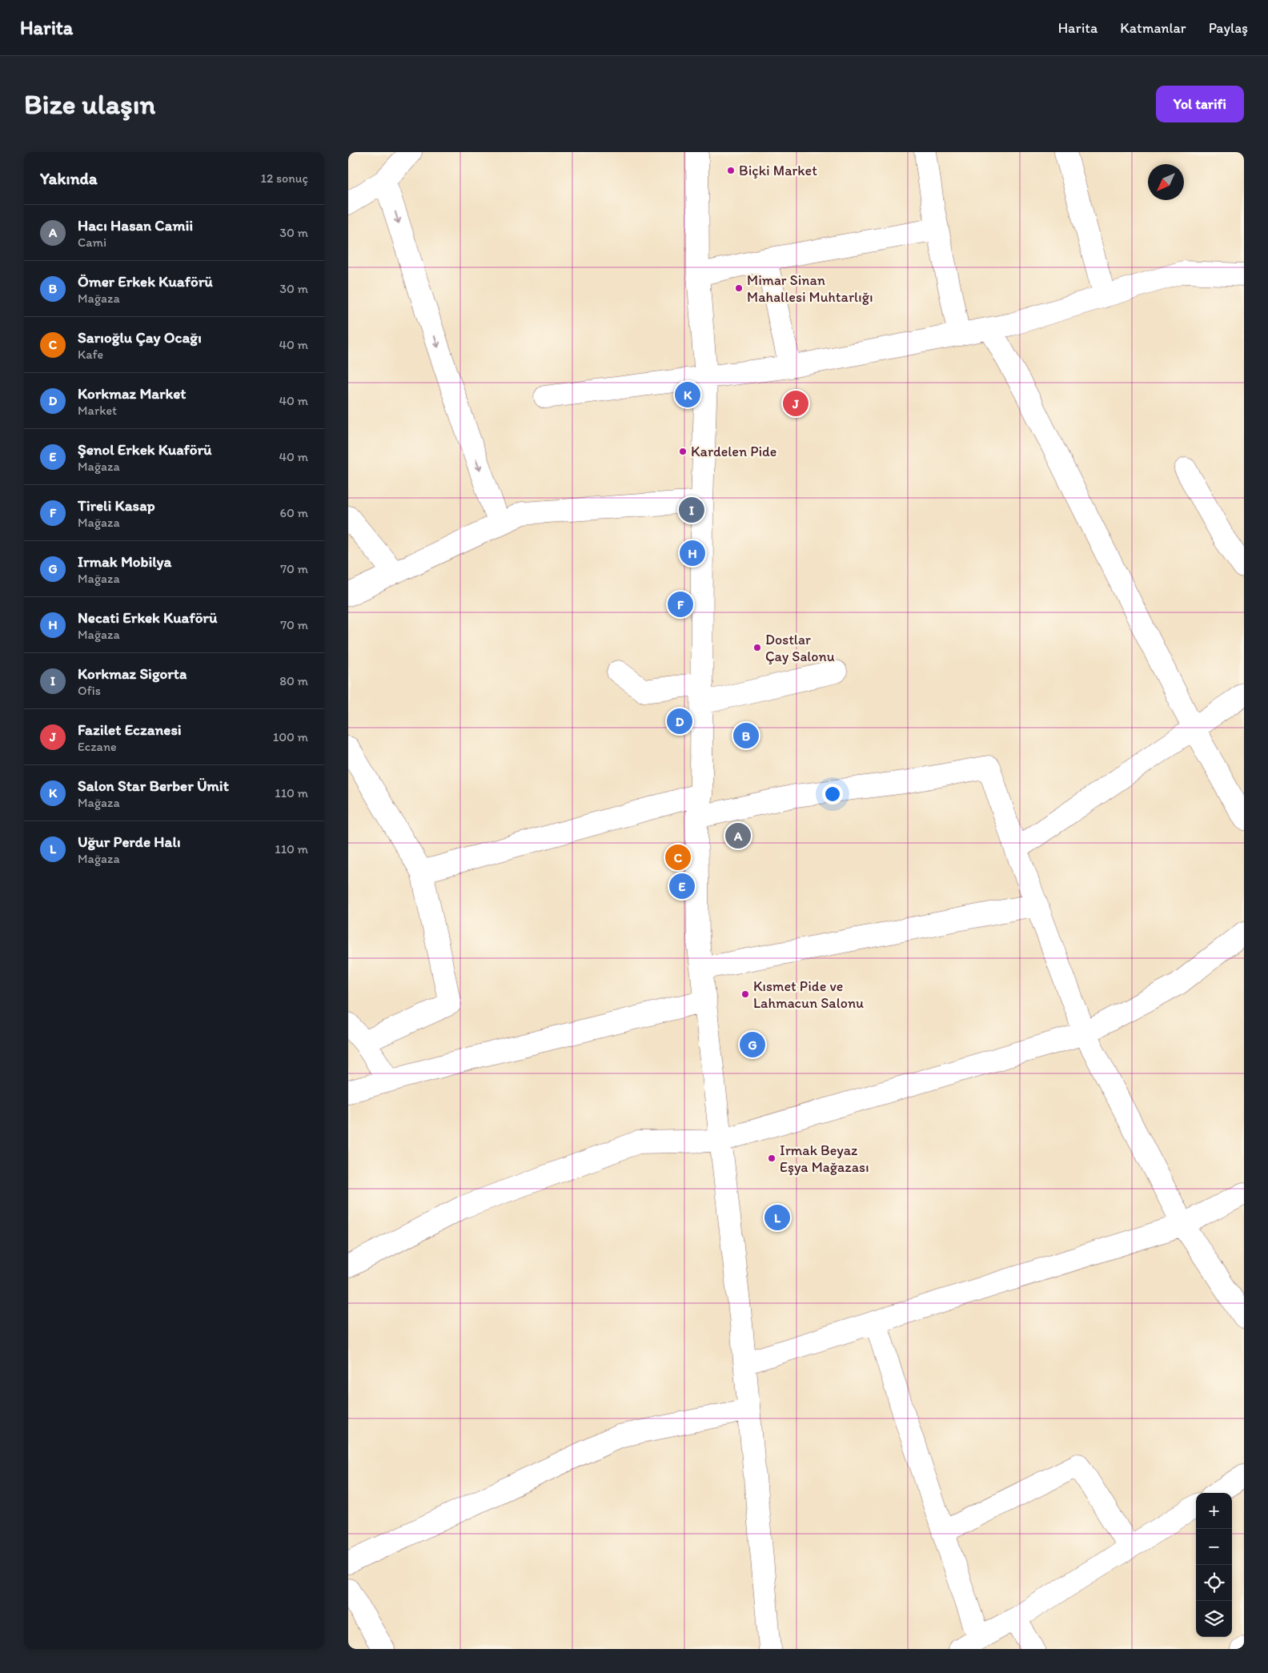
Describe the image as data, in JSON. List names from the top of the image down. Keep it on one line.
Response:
{"places":["Biçki Market","Mimar Sinan Mahallesi Muhtarlığı","Kardelen Pide","Dostlar Çay Salonu","Kısmet Pide ve Lahmacun Salonu","Irmak Beyaz Eşya Mağazası"],"north":"bottom left","page":{"header":"Harita","nav":["Harita","Katmanlar","Paylaş"],"buttons":"Yol tarifi","title":"Bize ulaşın","heading":["Yakında","12 sonuç"],"list":[{"mark":"A","name":"Hacı Hasan Camii","note":"Cami","value":"30 m"},{"mark":"B","name":"Ömer Erkek Kuaförü","note":"Mağaza","value":"30 m"},{"mark":"C","name":"Sarıoğlu Çay Ocağı","note":"Kafe","value":"40 m"},{"mark":"D","name":"Korkmaz Market","note":"Market","value":"40 m"},{"mark":"E","name":"Şenol Erkek Kuaförü","note":"Mağaza","value":"40 m"},{"mark":"F","name":"Tireli Kasap","note":"Mağaza","value":"60 m"},{"mark":"G","name":"Irmak Mobilya","note":"Mağaza","value":"70 m"},{"mark":"H","name":"Necati Erkek Kuaförü","note":"Mağaza","value":"70 m"},{"mark":"I","name":"Korkmaz Sigorta","note":"Ofis","value":"80 m"},{"mark":"J","name":"Fazilet Eczanesi","note":"Eczane","value":"100 m"},{"mark":"K","name":"Salon Star Berber Ümit","note":"Mağaza","value":"110 m"},{"mark":"L","name":"Uğur Perde Halı","note":"Mağaza","value":"110 m"}],"pins":["K","J","I","H","F","D","B","A","C","E","G","L"],"map_buttons":["+","−"]}}
